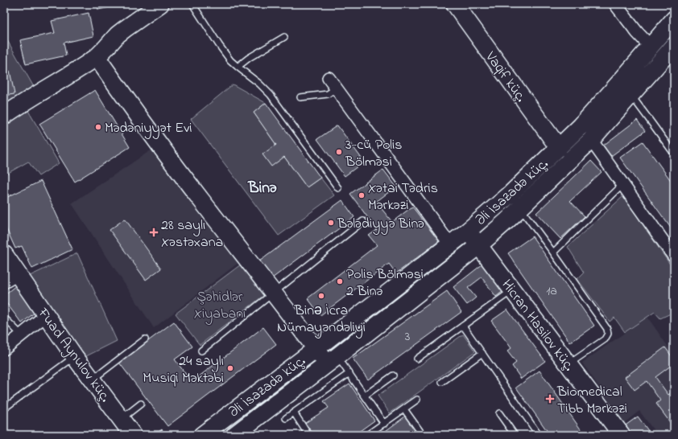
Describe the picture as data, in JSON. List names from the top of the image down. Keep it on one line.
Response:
{"streets":{"main road":["Vaqif küç.","Əli İsazadə küç.","Hicran Hasilov küç.","Fuad Aynulov küç."]},"crossings":[["Vaqif küç.","Əli İsazadə küç."],["Əli İsazadə küç.","Hicran Hasilov küç."]],"districts":["Binə"],"parks":["Şəhidlər Xiyabanı"],"places":{"other":["Mədəniyyət Evi","3-cü Polis Bölməsi","Xətai Tədris Mərkəzi","Bələdiyyə Binə","Polis Bölməsi 2 Binə","Binǝ İcra Nümayəndəliyi","24 saylı Musiqi Məktəbi"],"health":["28 saylı Xəstəxana","Biomedical Tibb Mərkəzi"]},"house_numbers":["1a","3"]}
